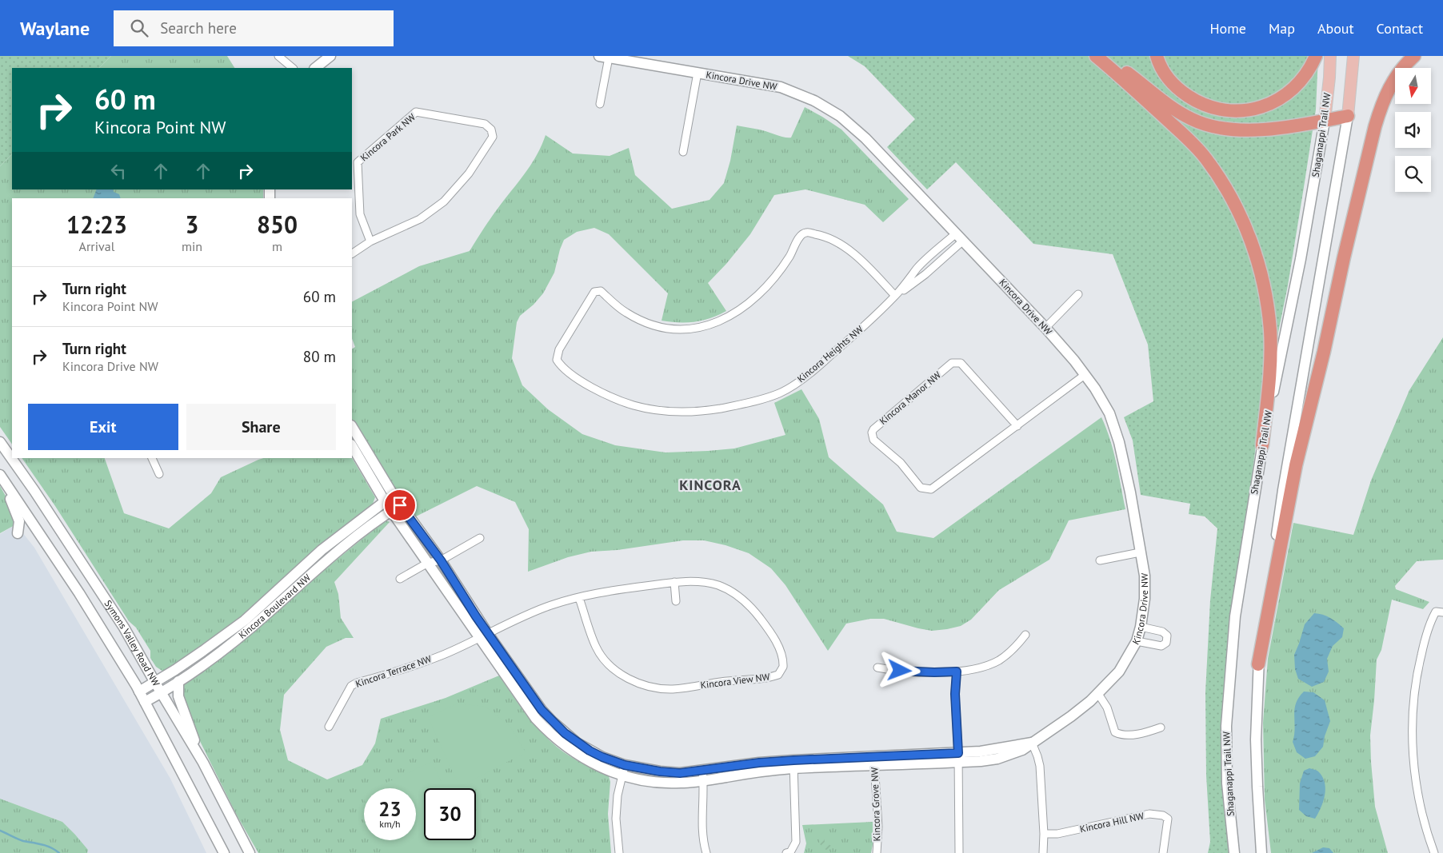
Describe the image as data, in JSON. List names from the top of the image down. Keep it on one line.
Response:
{"streets":{"main road":["Shaganappi Trail NW"],"street":["Kincora Drive NW","Kincora Park NW","Kincora Heights NW","Kincora Manor NW","Kincora Boulevard NW","Symons Valley Road NW","Kincora Terrace NW","Kincora View NW","Kincora Grove NW","Kincora Hill NW"]},"crossings":[["Kincora Drive NW","Kincora Heights NW"],["Kincora Drive NW","Kincora Manor NW"],["Kincora Drive NW","Kincora Boulevard NW"],["Kincora Drive NW","Kincora Terrace NW"],["Kincora Drive NW","Kincora View NW"],["Kincora Drive NW","Kincora Grove NW"],["Kincora Boulevard NW","Symons Valley Road NW"],["Kincora Terrace NW","Kincora View NW"]],"districts":["KINCORA"],"north":"bottom","page":{"header":"Waylane","search":"Search here","nav":["Home","Map","About","Contact"],"turn":["60 m","Kincora Point NW"],"eta":["12:23","Arrival","3","min","850","m"],"list":[{"name":"Turn right","note":"Kincora Point NW","value":"60 m"},{"name":"Turn right","note":"Kincora Drive NW","value":"80 m"}],"buttons":["Exit","Share"],"speed":"23 km/h","limit":"30"}}
